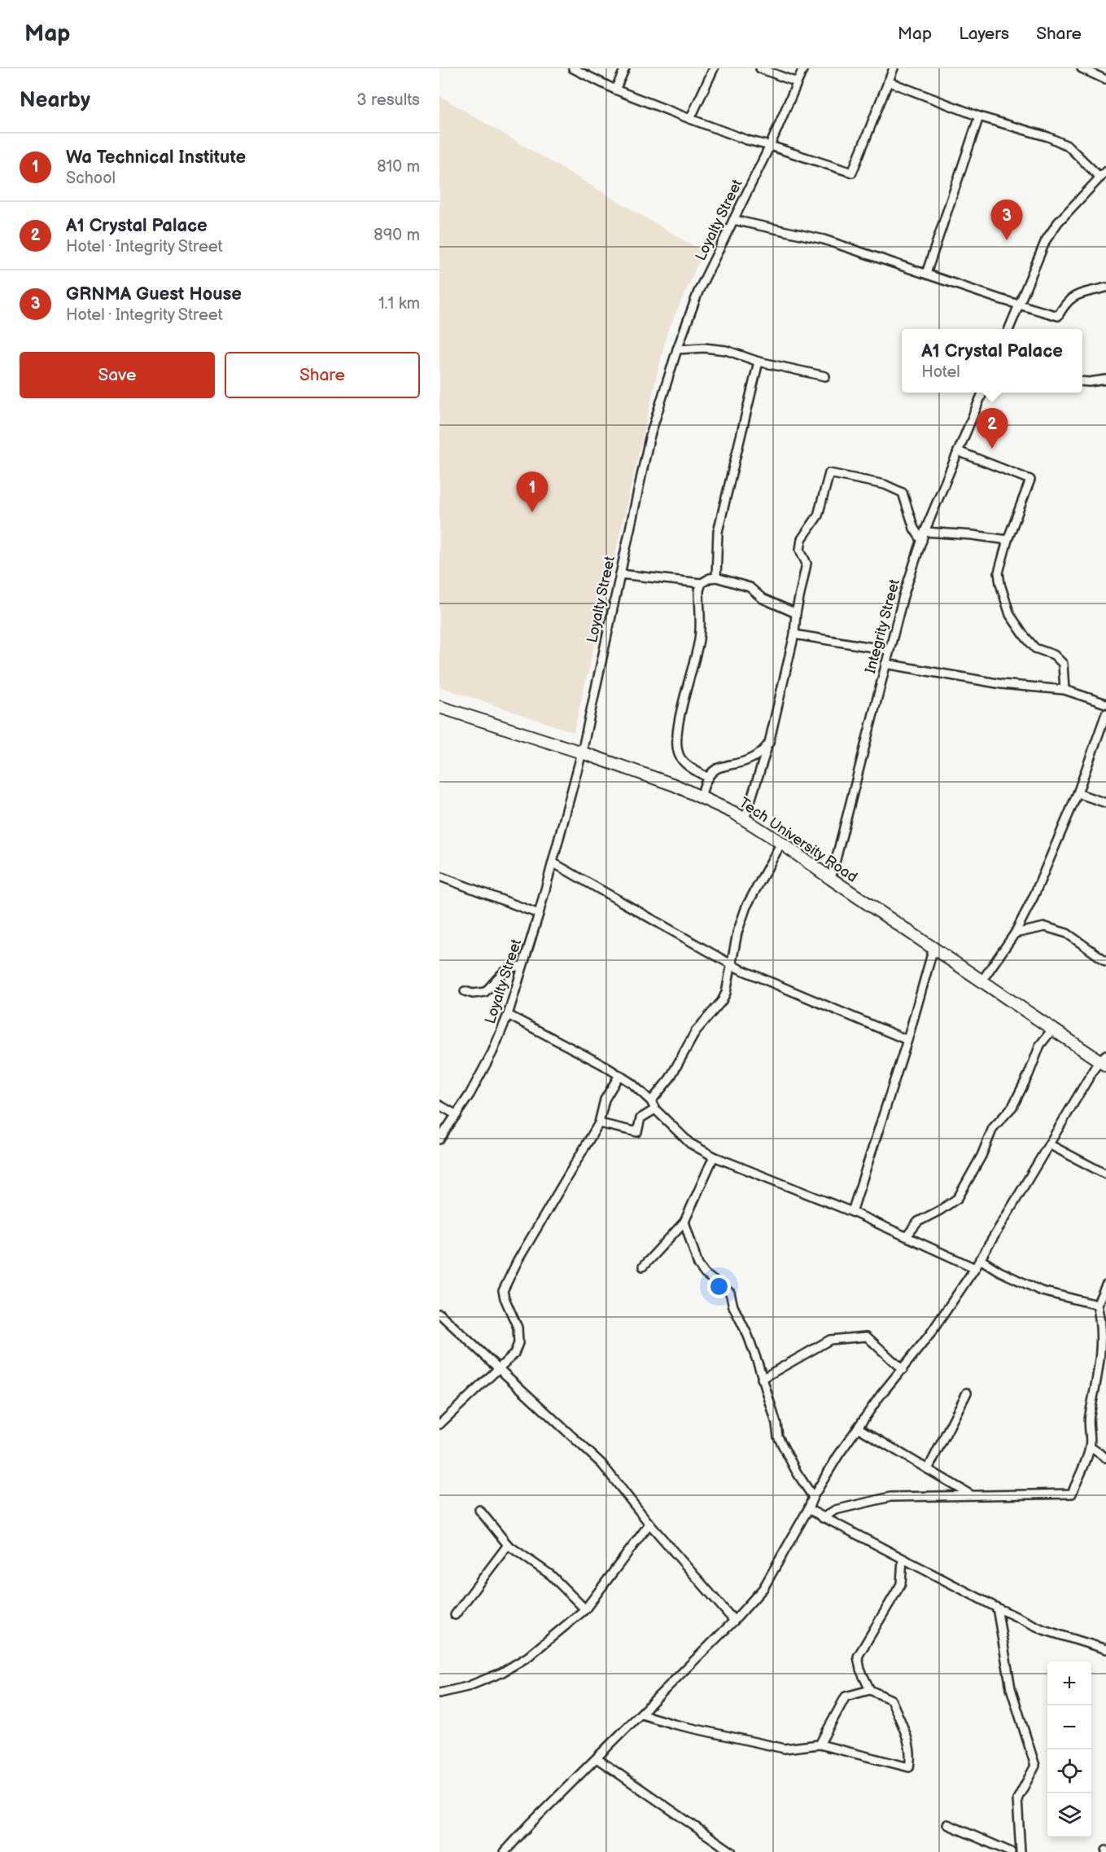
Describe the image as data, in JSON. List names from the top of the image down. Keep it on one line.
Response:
{"streets":{"street":["Loyalty Street","Integrity Street","Tech University Road"]},"crossings":[["Loyalty Street","Tech University Road"],["Integrity Street","Tech University Road"]],"page":{"header":"Map","nav":["Map","Layers","Share"],"heading":["Nearby","3 results"],"list":[{"mark":"1","name":"Wa Technical Institute","note":"School","value":"810 m"},{"mark":"2","name":"A1 Crystal Palace","note":"Hotel · Integrity Street","value":"890 m"},{"mark":"3","name":"GRNMA Guest House","note":"Hotel · Integrity Street","value":"1.1 km"}],"pins":["3","2","1"],"popup":["A1 Crystal Palace","Hotel"],"buttons":["Save","Share"],"map_buttons":["+","−"]}}
